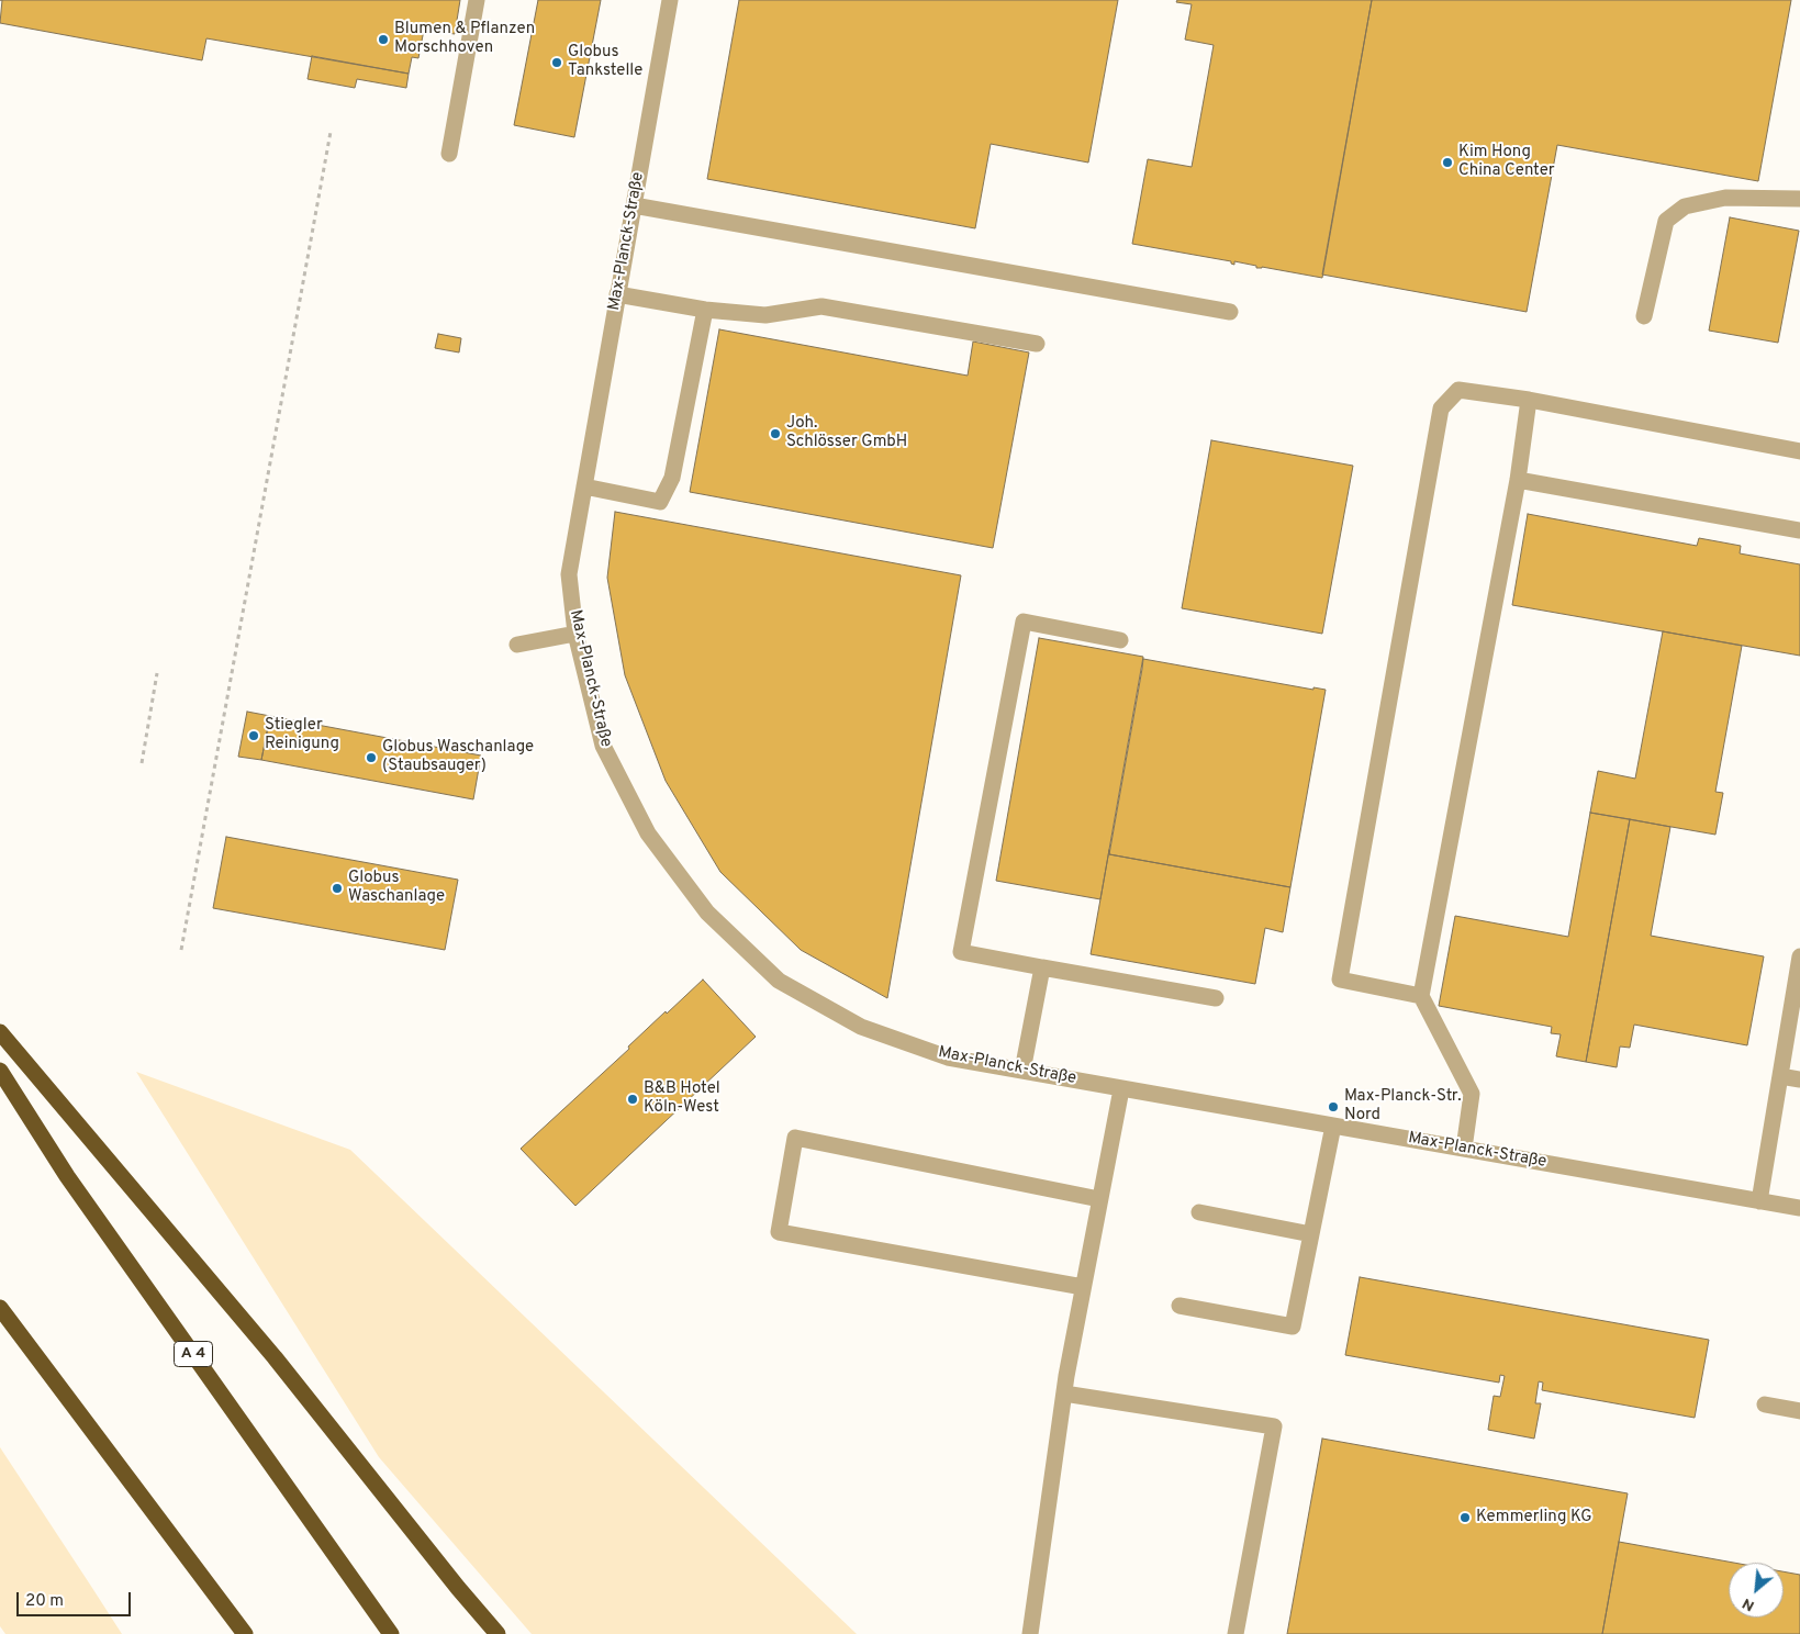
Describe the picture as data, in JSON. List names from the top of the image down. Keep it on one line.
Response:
{"streets":{"highway":["A 4"],"street":["Max-Planck-Straße"]},"places":["Blumen & Pflanzen Morschhoven","Globus Tankstelle","Kim Hong China Center","Joh. Schlösser GmbH","Stiegler Reinigung","Globus Waschanlage (Staubsauger)","Globus Waschanlage","B&B Hotel Köln-West","Max-Planck-Str. Nord","Kemmerling KG"],"scale_bar":"20 m","north":"bottom left"}
